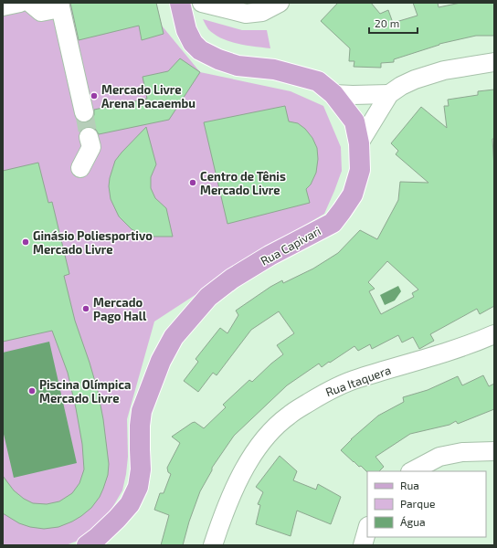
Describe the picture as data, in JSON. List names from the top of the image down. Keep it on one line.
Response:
{"streets":{"main road":["Rua Capivari"],"street":["Rua Itaquera"]},"places":["Mercado Livre Arena Pacaembu","Centro de Tênis Mercado Livre","Ginásio Poliesportivo Mercado Livre","Mercado Pago Hall","Piscina Olímpica Mercado Livre"],"legend":["Rua","Parque","Água"],"scale_bar":"20 m"}
